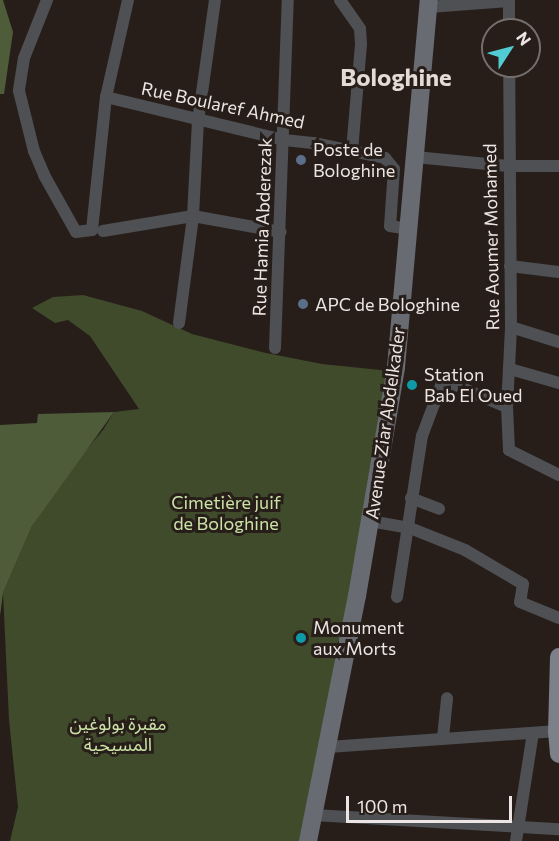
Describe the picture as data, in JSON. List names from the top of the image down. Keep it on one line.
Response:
{"streets":{"main road":["Avenue Ziar Abdelkader"],"street":["Rue Boularef Ahmed","Rue Hamia Abderezak","Rue Aoumer Mohamed"]},"crossings":[["Rue Boularef Ahmed","Rue Hamia Abderezak"],["Rue Boularef Ahmed","Avenue Ziar Abdelkader"]],"districts":["Bologhine"],"parks":["Cimetière juif de Bologhine","مقبرة بولوغين المسيحية"],"places":["Poste de Bologhine","APC de Bologhine","Station Bab El Oued","Monument aux Morts"],"scale_bar":"100 m","north":"top right"}
